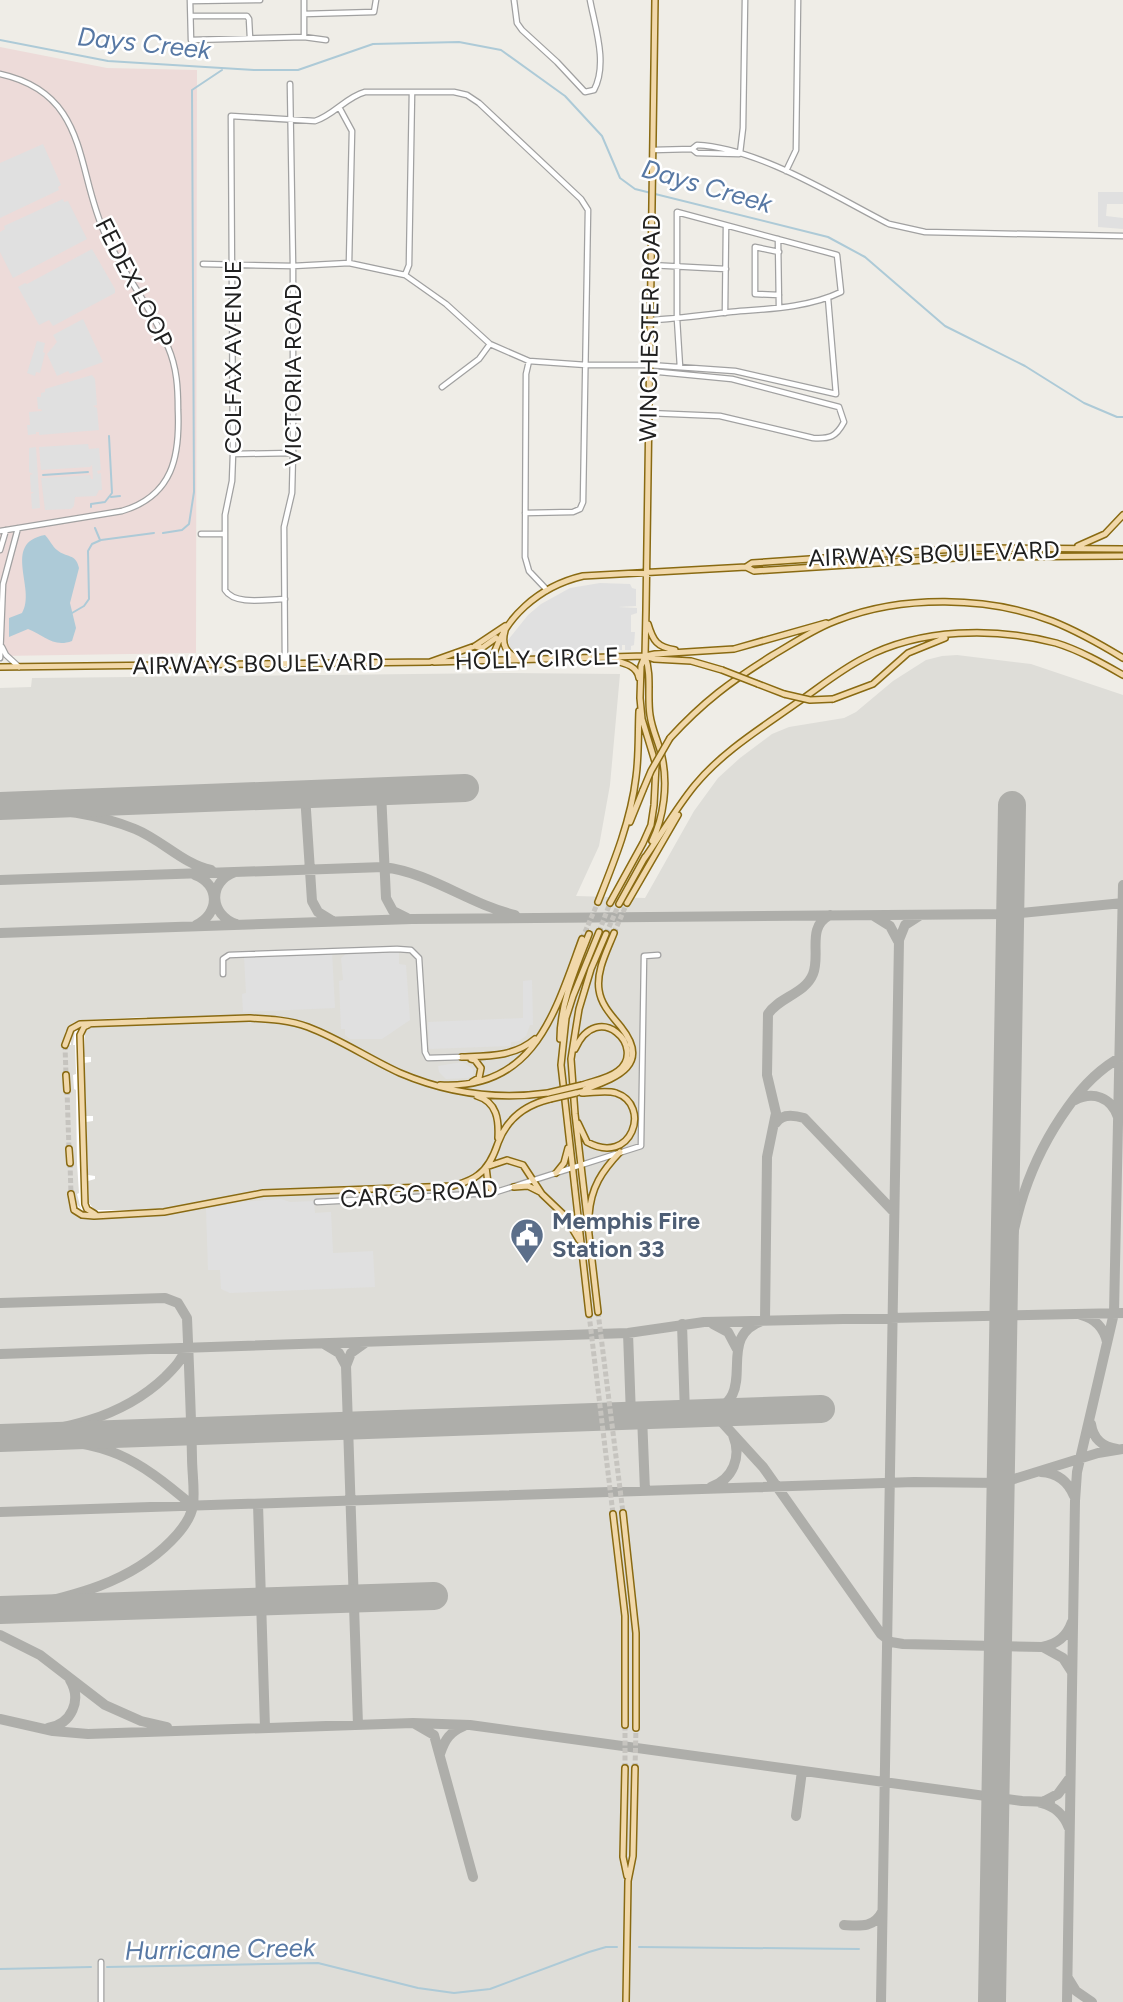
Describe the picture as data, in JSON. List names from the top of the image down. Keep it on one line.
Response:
{"streets":{"main road":["WINCHESTER ROAD","AIRWAYS BOULEVARD","HOLLY CIRCLE"],"street":["FEDEX LOOP","COLFAX AVENUE","VICTORIA ROAD","CARGO ROAD"]},"crossings":[["WINCHESTER ROAD","AIRWAYS BOULEVARD"],["WINCHESTER ROAD","HOLLY CIRCLE"],["COLFAX AVENUE","VICTORIA ROAD"],["VICTORIA ROAD","AIRWAYS BOULEVARD"],["AIRWAYS BOULEVARD","HOLLY CIRCLE"]],"water":["Days Creek","Hurricane Creek"],"places":{"public building":["Memphis Fire Station 33"]}}
